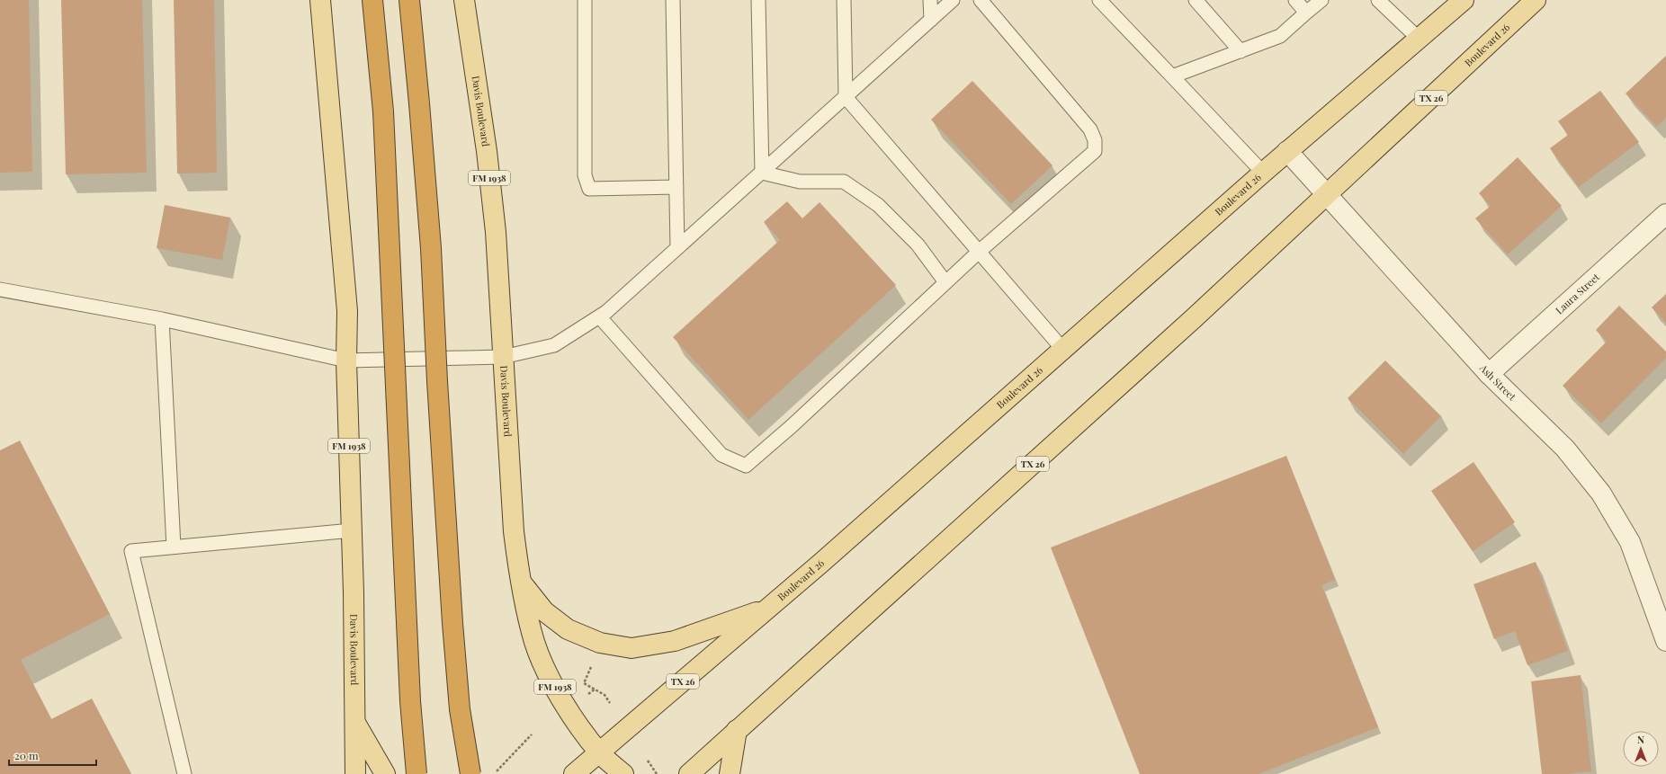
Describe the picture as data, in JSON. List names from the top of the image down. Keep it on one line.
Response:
{"streets":{"main road":["Boulevard 26","TX 26","Davis Boulevard","FM 1938"],"street":["Laura Street","Ash Street"]},"crossings":[["Boulevard 26","Davis Boulevard"],["Boulevard 26","Ash Street"],["Laura Street","Ash Street"]],"scale_bar":"20 m","north":"top"}
